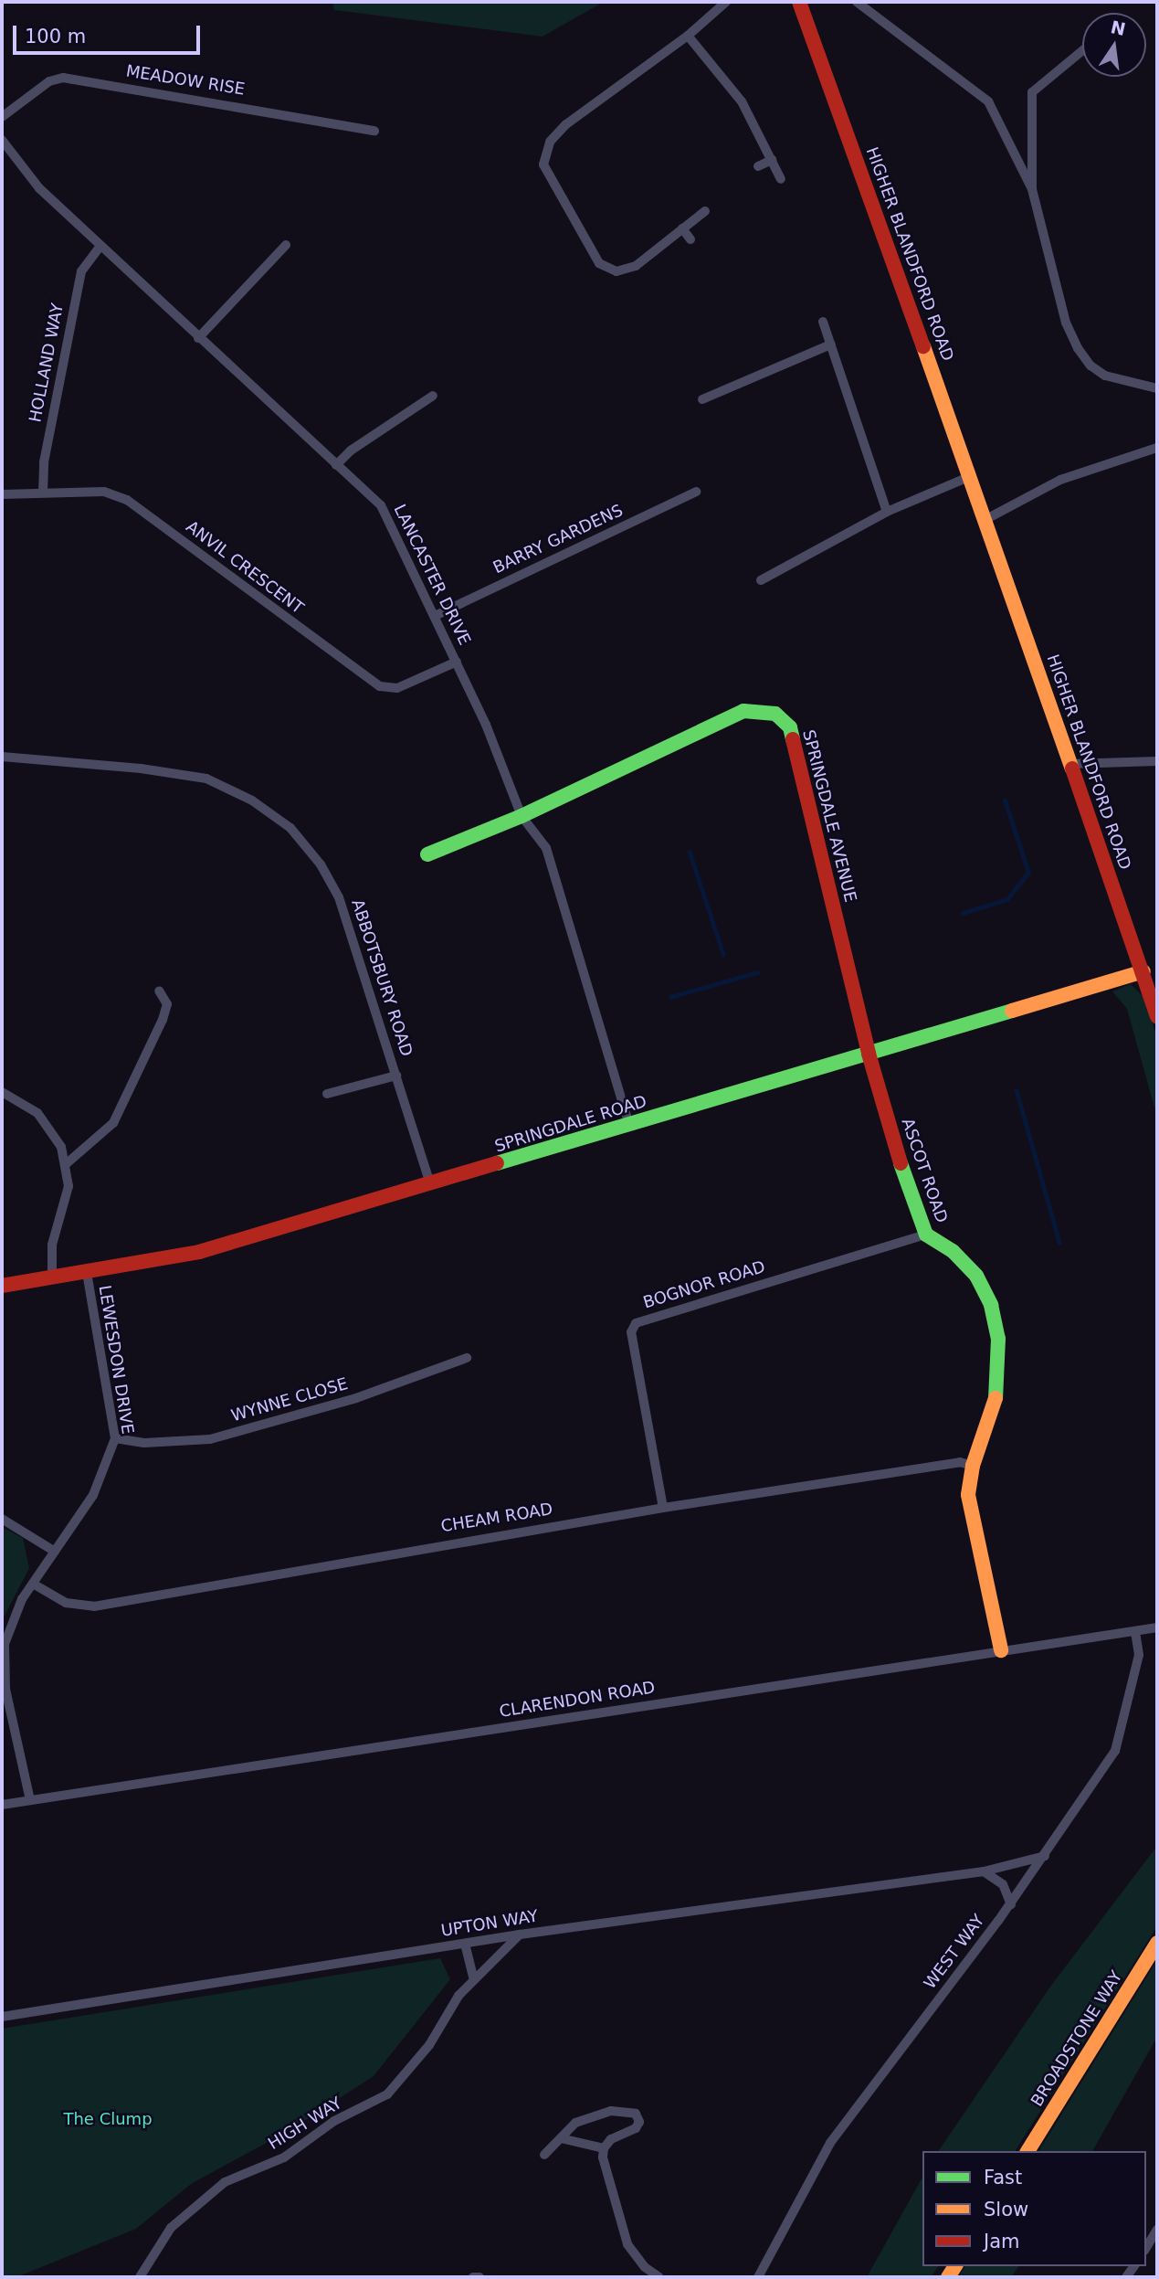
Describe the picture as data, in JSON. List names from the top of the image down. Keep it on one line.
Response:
{"streets":{"street":["MEADOW RISE","HIGHER BLANDFORD ROAD","HOLLAND WAY","BARRY GARDENS","ANVIL CRESCENT","LANCASTER DRIVE","SPRINGDALE AVENUE","ABBOTSBURY ROAD","SPRINGDALE ROAD","ASCOT ROAD","BOGNOR ROAD","LEWESDON DRIVE","WYNNE CLOSE","CHEAM ROAD","CLARENDON ROAD","UPTON WAY","WEST WAY","BROADSTONE WAY","HIGH WAY"]},"crossings":[["HIGHER BLANDFORD ROAD","SPRINGDALE ROAD"],["HOLLAND WAY","ANVIL CRESCENT"],["HOLLAND WAY","LANCASTER DRIVE"],["BARRY GARDENS","LANCASTER DRIVE"],["ANVIL CRESCENT","LANCASTER DRIVE"],["LANCASTER DRIVE","SPRINGDALE AVENUE"],["SPRINGDALE AVENUE","SPRINGDALE ROAD"],["SPRINGDALE AVENUE","ASCOT ROAD"],["ABBOTSBURY ROAD","SPRINGDALE ROAD"],["SPRINGDALE ROAD","ASCOT ROAD"],["SPRINGDALE ROAD","LEWESDON DRIVE"],["ASCOT ROAD","BOGNOR ROAD"],["ASCOT ROAD","CHEAM ROAD"],["ASCOT ROAD","CLARENDON ROAD"],["BOGNOR ROAD","CHEAM ROAD"],["LEWESDON DRIVE","WYNNE CLOSE"],["LEWESDON DRIVE","CHEAM ROAD"],["LEWESDON DRIVE","CLARENDON ROAD"],["CLARENDON ROAD","WEST WAY"],["UPTON WAY","WEST WAY"],["UPTON WAY","HIGH WAY"]],"parks":["The Clump"],"legend":["Fast","Slow","Jam"],"scale_bar":"100 m","north":"top"}
